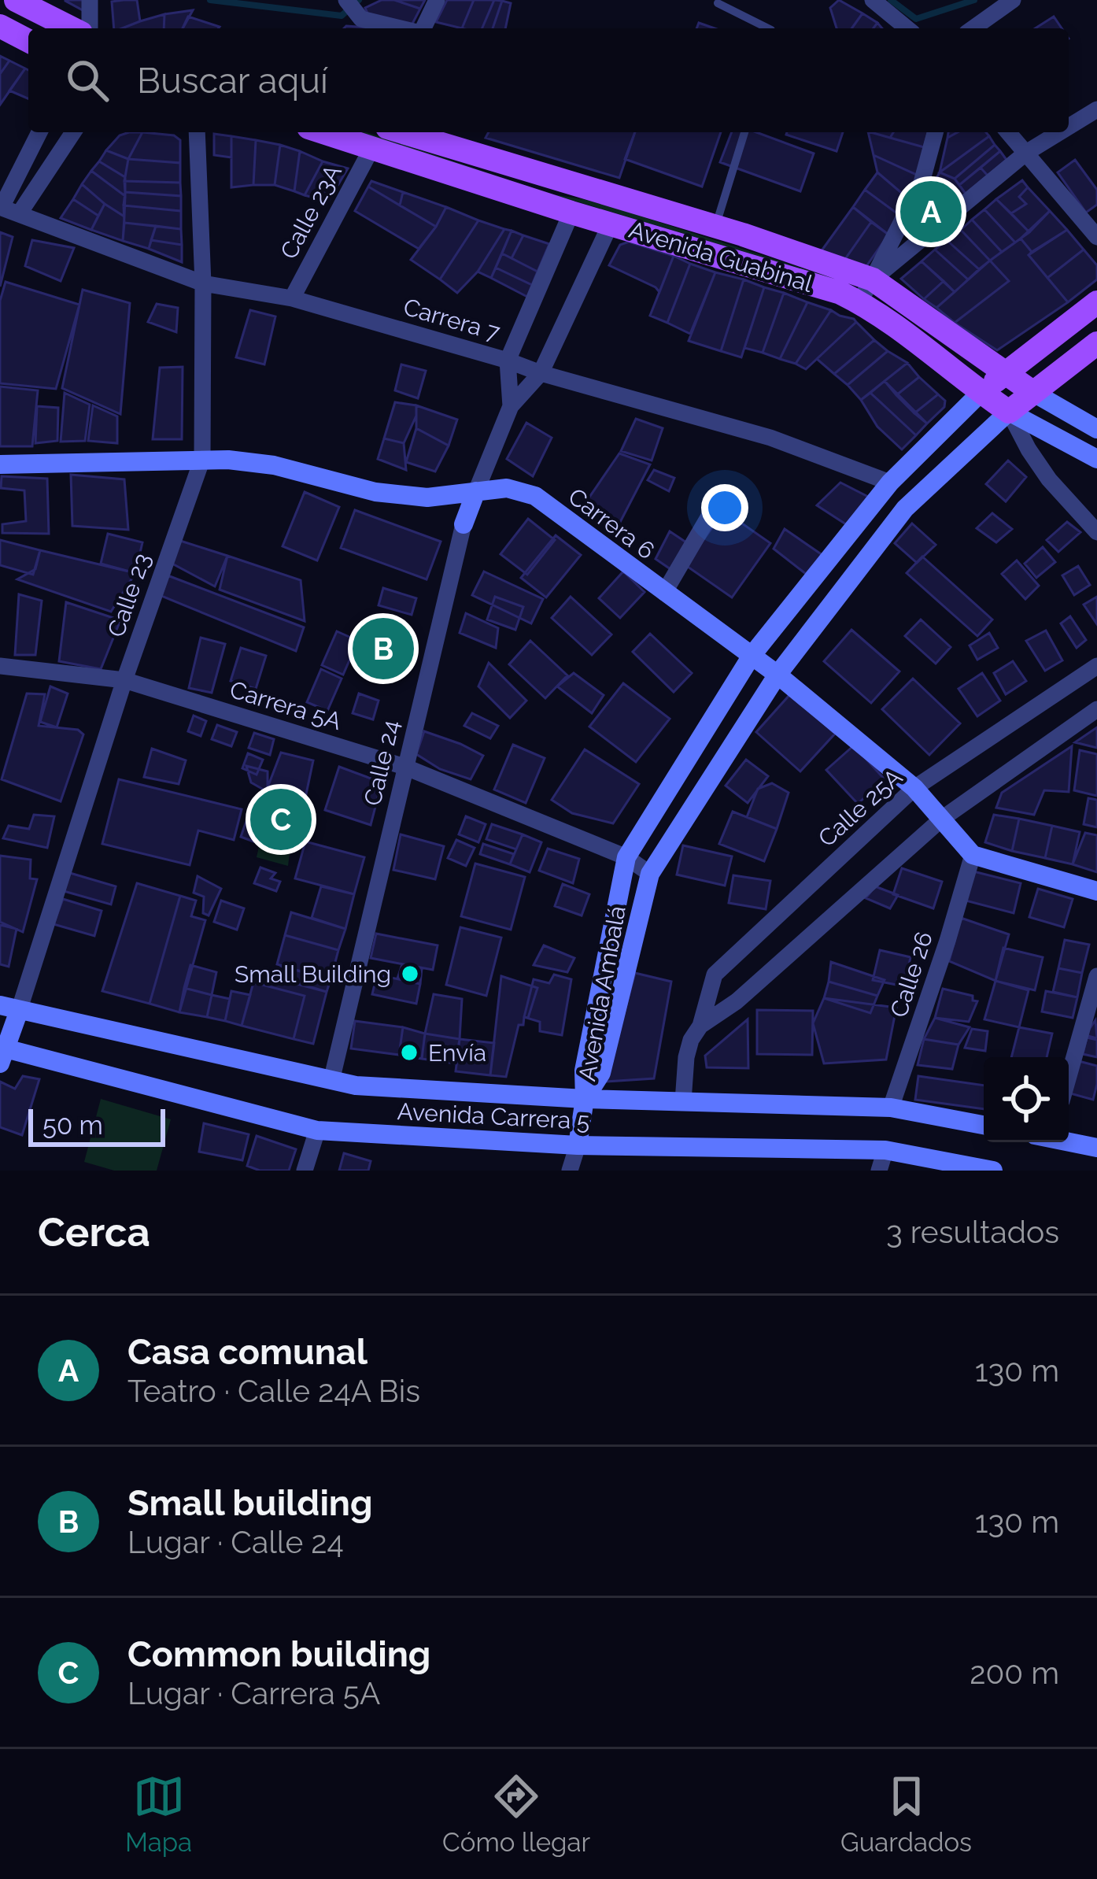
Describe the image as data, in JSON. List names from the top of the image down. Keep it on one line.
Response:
{"streets":{"main road":["Avenida Guabinal","Carrera 6","Calle 23","Calle 24","Avenida Ambalá","Avenida Carrera 5"],"street":["Calle 23A","Carrera 7","Carrera 5A","Calle 25A","Calle 26"]},"crossings":[["Calle 23A","Avenida Guabinal"],["Calle 23A","Carrera 7"],["Avenida Guabinal","Calle 24"],["Avenida Guabinal","Avenida Ambalá"],["Carrera 7","Calle 23"],["Carrera 7","Calle 24"],["Carrera 7","Avenida Ambalá"],["Carrera 6","Calle 23"],["Carrera 6","Calle 24"],["Carrera 6","Calle 25A"],["Carrera 6","Calle 26"],["Carrera 6","Avenida Ambalá"],["Calle 23","Carrera 5A"],["Calle 23","Avenida Carrera 5"],["Carrera 5A","Calle 24"],["Carrera 5A","Avenida Ambalá"],["Calle 24","Avenida Carrera 5"],["Calle 25A","Avenida Carrera 5"],["Calle 26","Avenida Carrera 5"],["Avenida Ambalá","Avenida Carrera 5"]],"places":["Small Building","Envía"],"scale_bar":"50 m","page":{"search":"Buscar aquí","pins":["A","B","C"],"scale":"50 m","heading":["Cerca","3 resultados"],"list":[{"mark":"A","name":"Casa comunal","note":"Teatro · Calle 24A Bis","value":"130 m"},{"mark":"B","name":"Small building","note":"Lugar · Calle 24","value":"130 m"},{"mark":"C","name":"Common building","note":"Lugar · Carrera 5A","value":"200 m"}],"nav":["Mapa","Cómo llegar","Guardados"]}}
